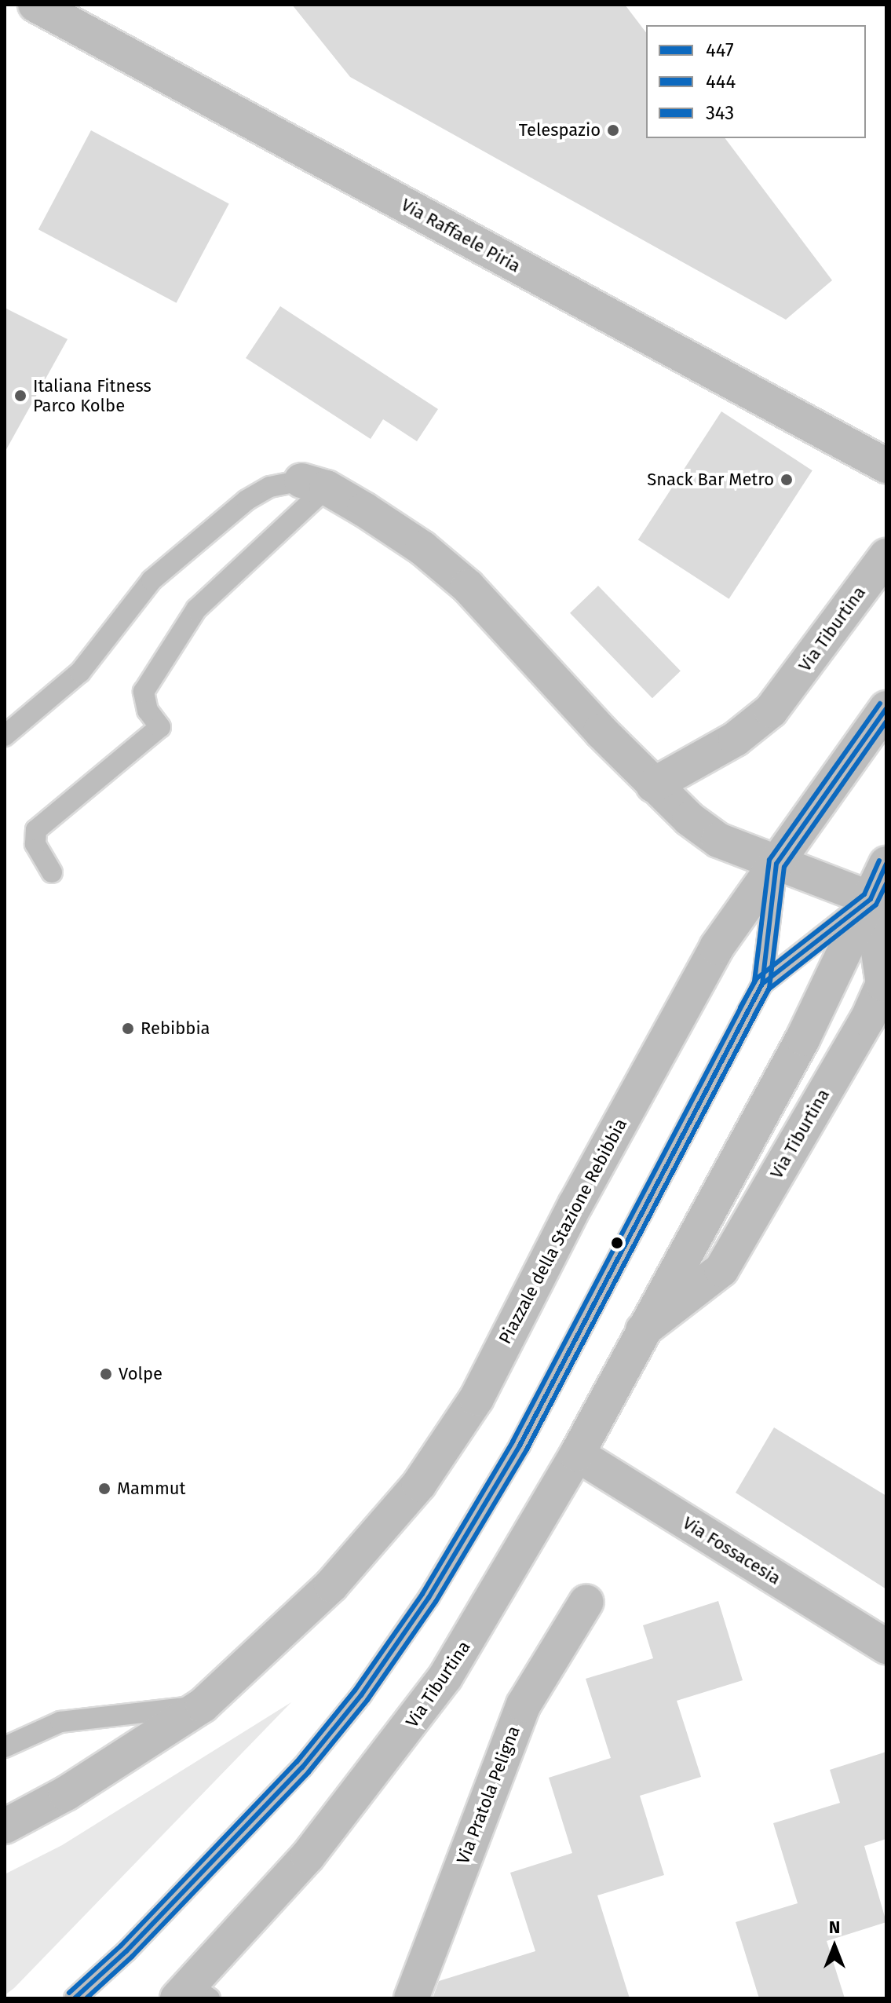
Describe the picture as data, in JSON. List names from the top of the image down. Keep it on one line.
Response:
{"streets":{"street":["Via Raffaele Piria","Via Tiburtina","Piazzale della Stazione Rebibbia","Via Fossacesia","Via Pratola Peligna"]},"crossings":[["Via Tiburtina","Piazzale della Stazione Rebibbia"],["Via Tiburtina","Via Fossacesia"]],"places":["Telespazio","Italiana Fitness Parco Kolbe","Snack Bar Metro","Rebibbia","Volpe","Mammut"],"lines":["transit line 343","transit line 447","transit line 444"],"legend":["447","444","343"],"north":"top"}
